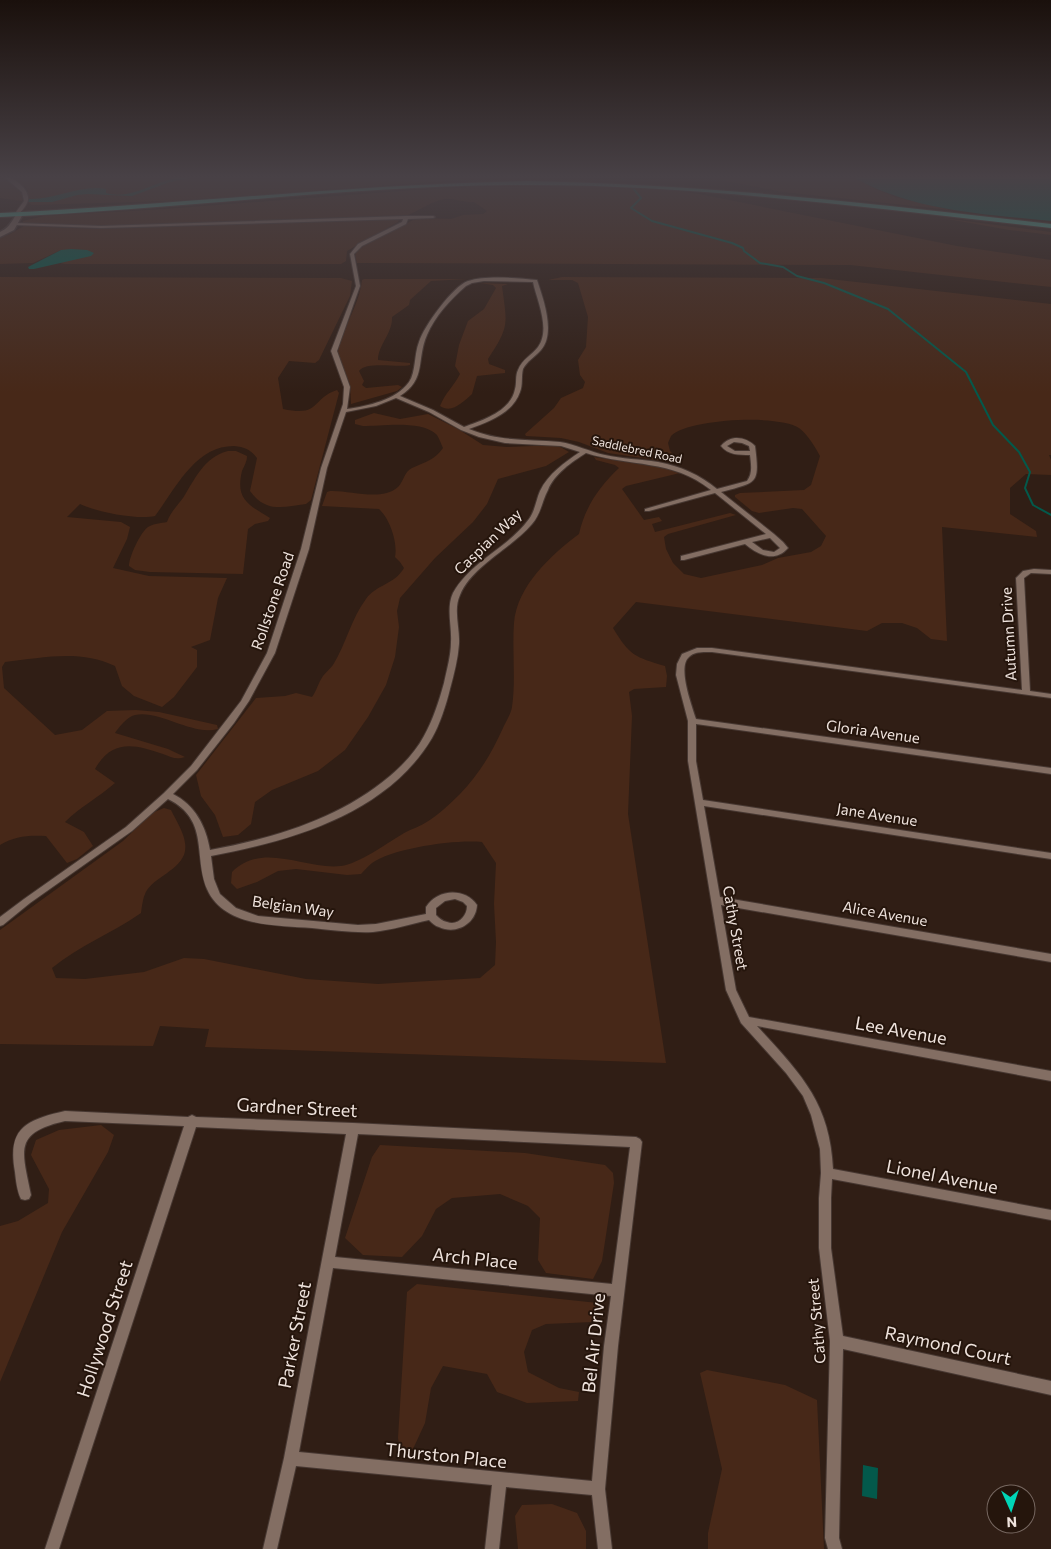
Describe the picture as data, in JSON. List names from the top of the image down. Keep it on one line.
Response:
{"streets":{"street":["Saddlebred Road","Caspian Way","Rollstone Road","Autumn Drive","Gloria Avenue","Jane Avenue","Belgian Way","Alice Avenue","Cathy Street","Lee Avenue","Gardner Street","Lionel Avenue","Arch Place","Hollywood Street","Parker Street","Bel Air Drive","Raymond Court","Thurston Place"]},"crossings":[["Saddlebred Road","Caspian Way"],["Caspian Way","Belgian Way"],["Rollstone Road","Belgian Way"],["Autumn Drive","Cathy Street"],["Gloria Avenue","Cathy Street"],["Jane Avenue","Cathy Street"],["Alice Avenue","Cathy Street"],["Cathy Street","Lee Avenue"],["Cathy Street","Lionel Avenue"],["Cathy Street","Raymond Court"],["Gardner Street","Hollywood Street"],["Gardner Street","Parker Street"],["Gardner Street","Bel Air Drive"],["Arch Place","Parker Street"],["Arch Place","Bel Air Drive"],["Parker Street","Thurston Place"],["Bel Air Drive","Thurston Place"]],"north":"bottom"}
